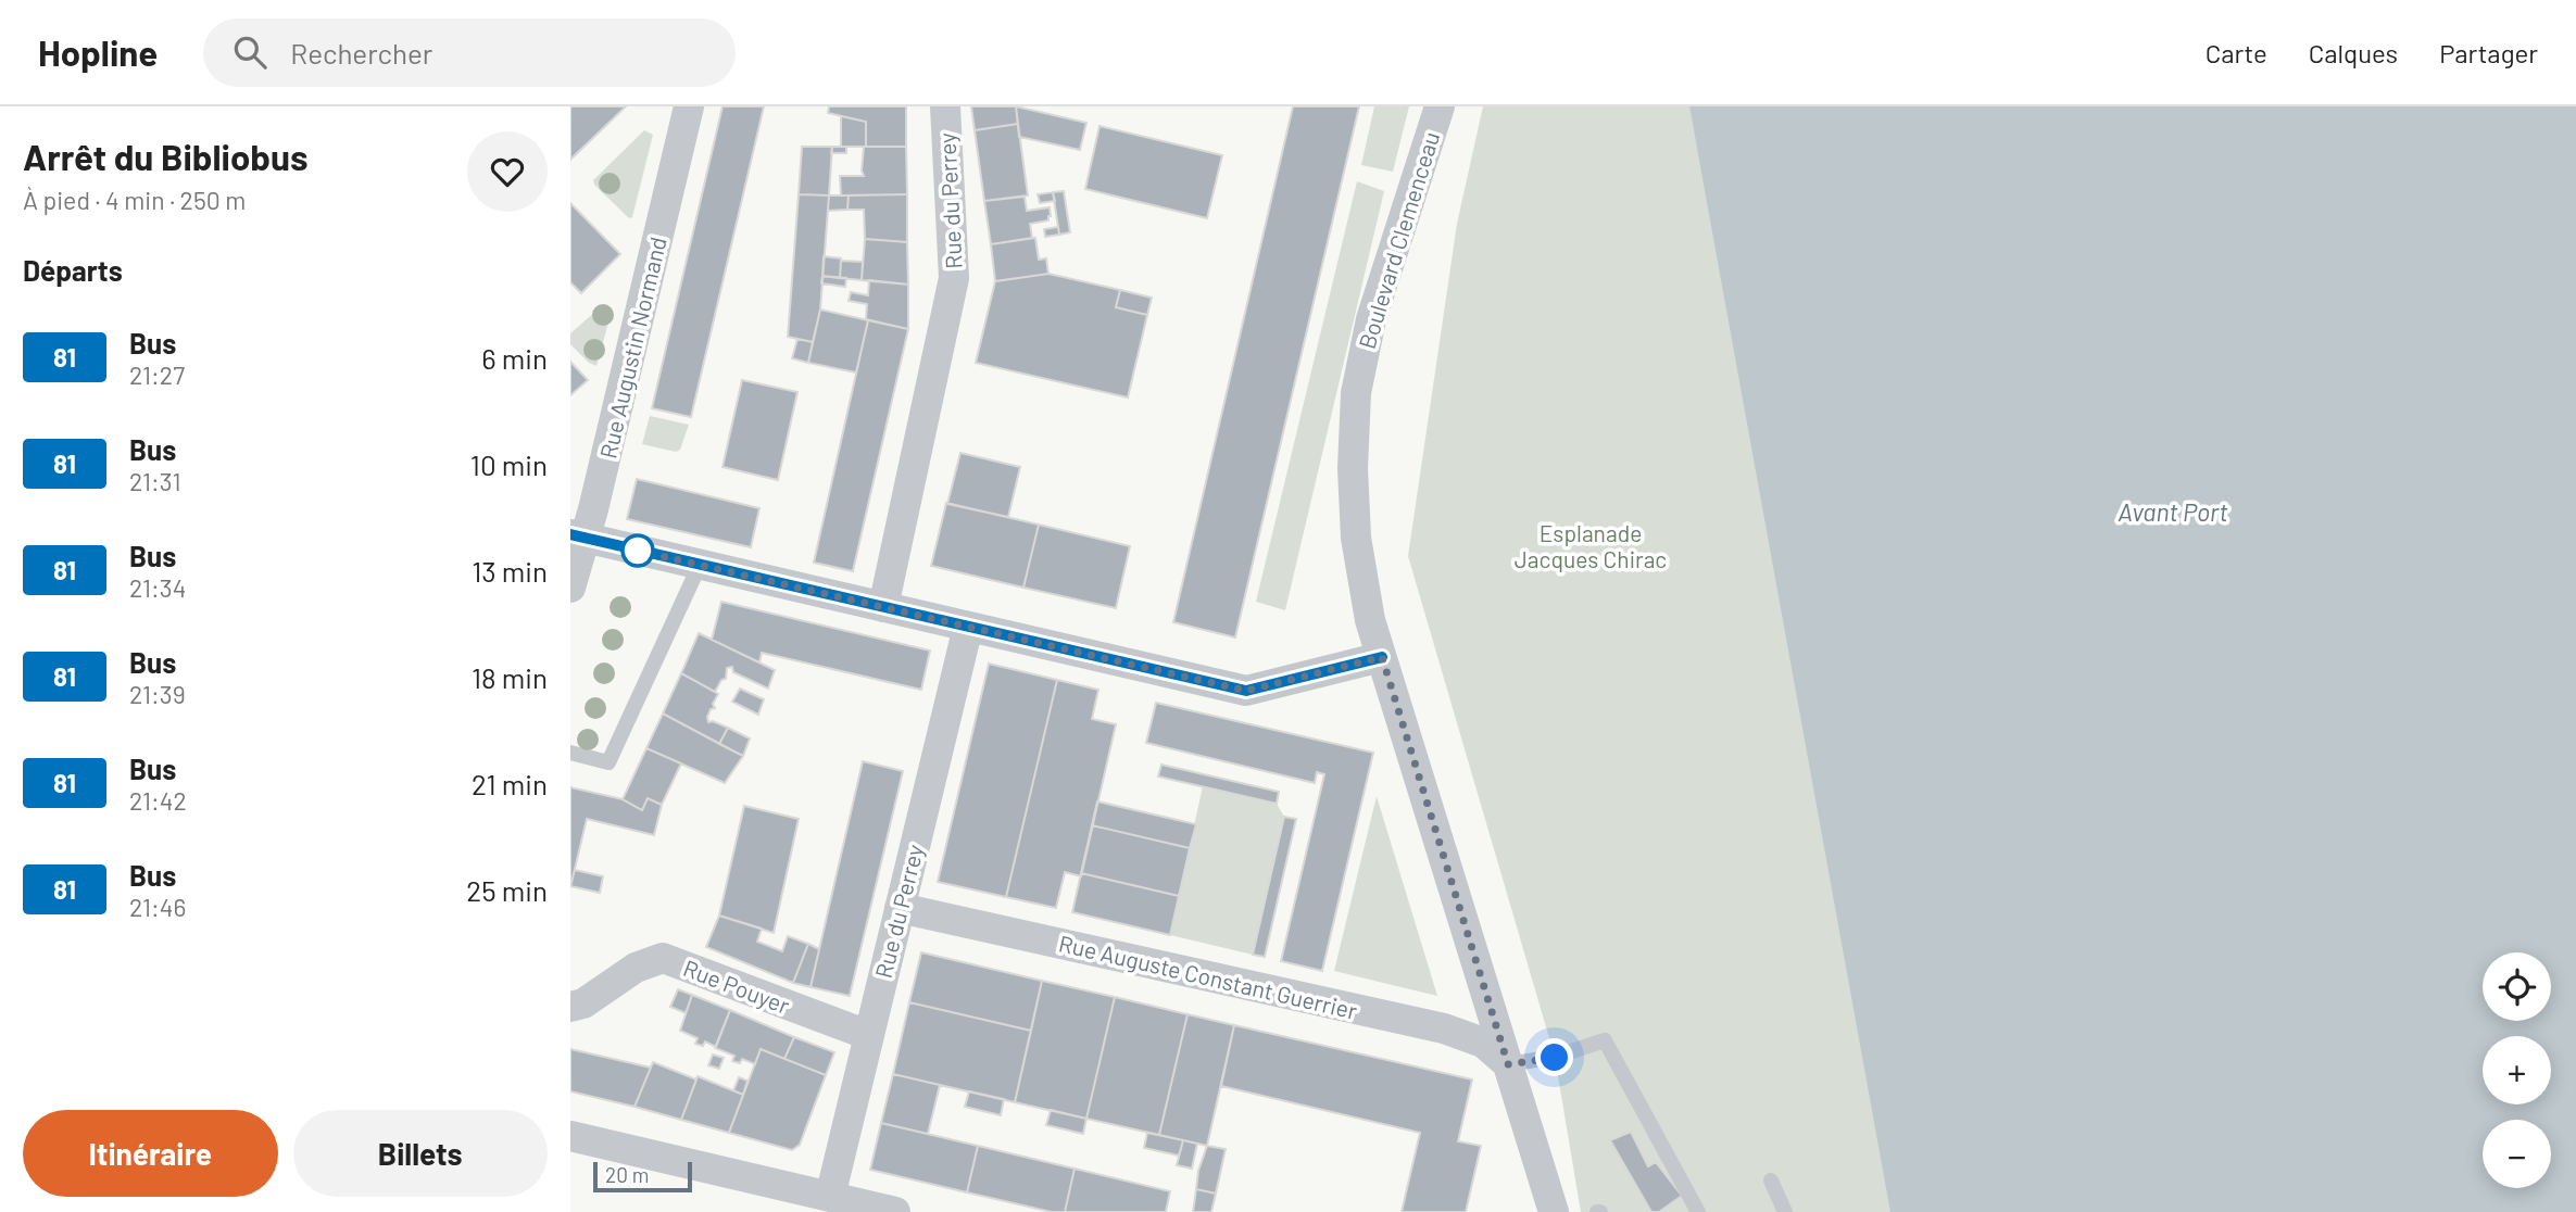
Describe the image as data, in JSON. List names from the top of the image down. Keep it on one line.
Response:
{"streets":{"street":["Rue du Perrey","Boulevard Clemenceau","Rue Augustin Normand","Rue Auguste Constant Guerrier","Rue Pouyer"]},"crossings":[["Rue du Perrey","Rue Auguste Constant Guerrier"],["Rue du Perrey","Rue Pouyer"],["Boulevard Clemenceau","Rue Auguste Constant Guerrier"]],"water":["Avant Port"],"parks":["Esplanade Jacques Chirac"],"lines":["bus line 81"],"scale_bar":"20 m","page":{"header":"Hopline","search":"Rechercher","nav":["Carte","Calques","Partager"],"heading":[["Arrêt du Bibliobus","À pied · 4 min · 250 m"],"Départs"],"list":[{"mark":"81","name":"Bus","note":"21:27","value":"6 min"},{"mark":"81","name":"Bus","note":"21:31","value":"10 min"},{"mark":"81","name":"Bus","note":"21:34","value":"13 min"},{"mark":"81","name":"Bus","note":"21:39","value":"18 min"},{"mark":"81","name":"Bus","note":"21:42","value":"21 min"},{"mark":"81","name":"Bus","note":"21:46","value":"25 min"}],"map_buttons":["+","−"],"buttons":["Itinéraire","Billets"],"scale":"20 m"}}
